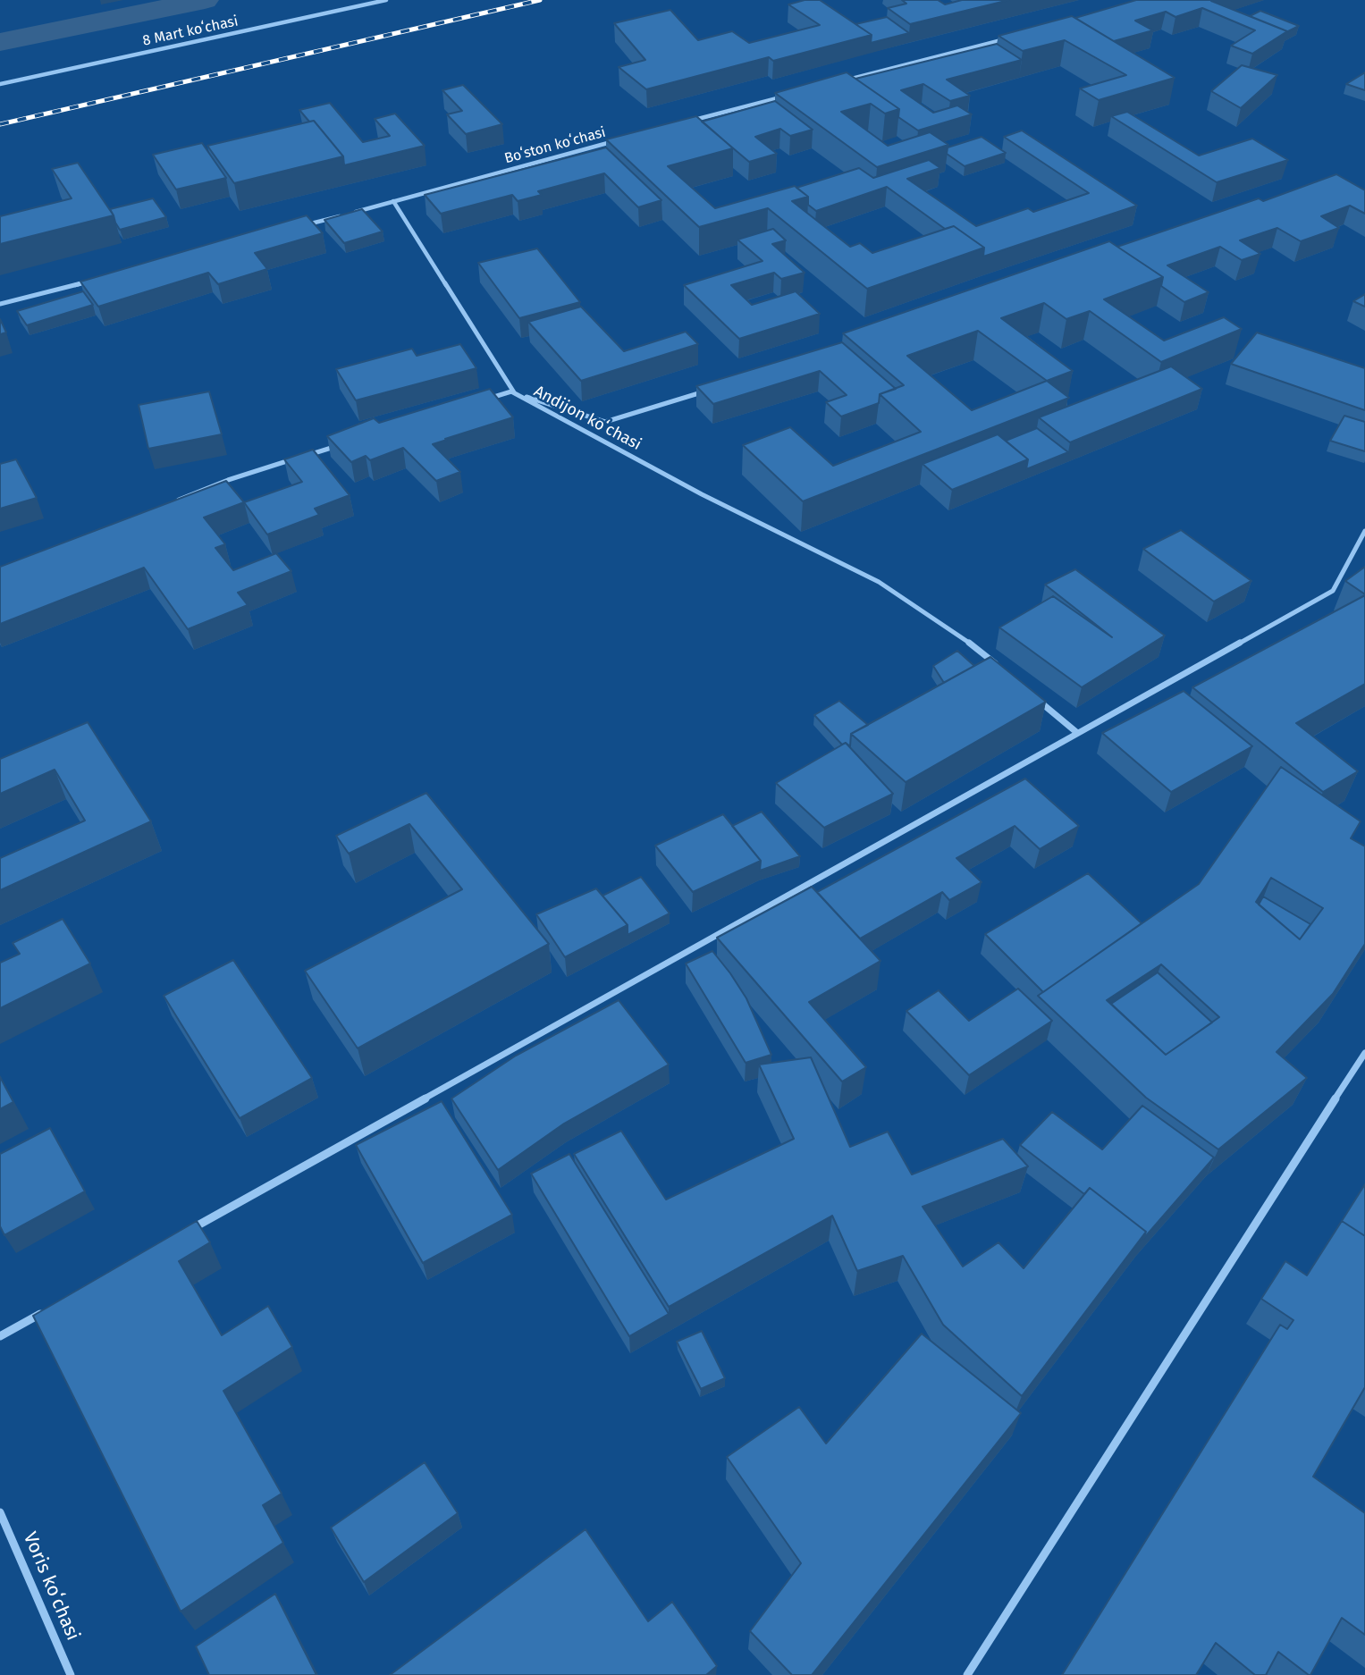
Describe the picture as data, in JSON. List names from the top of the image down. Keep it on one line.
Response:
{"streets":{"street":["8 Mart koʻchasi","Boʻston koʻchasi","Andijon koʻchasi","Voris koʻchasi"]}}
